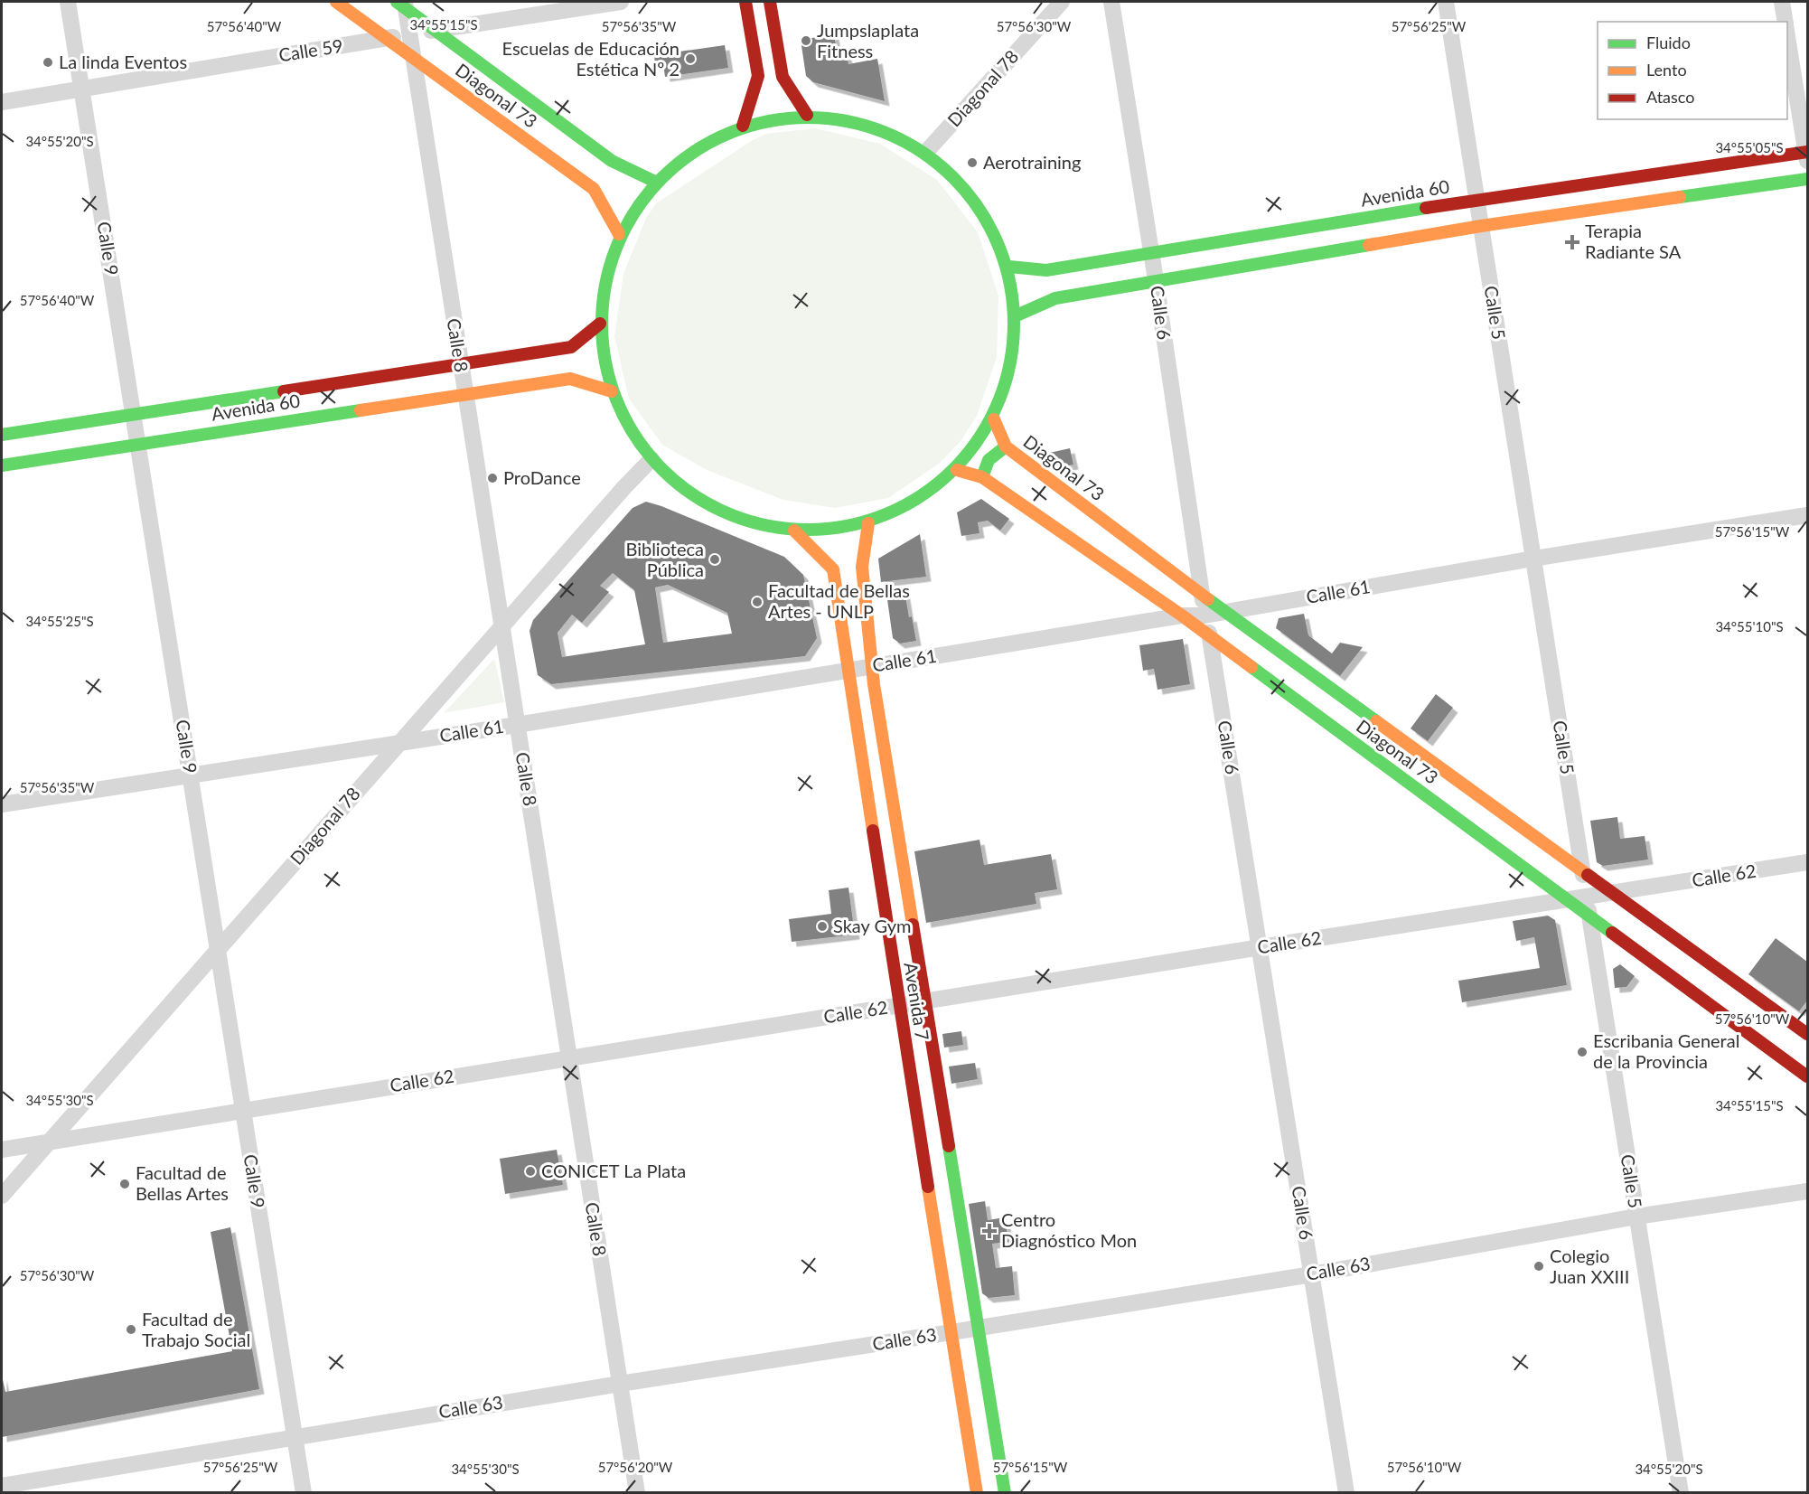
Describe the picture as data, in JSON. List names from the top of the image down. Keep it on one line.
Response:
{"streets":{"main road":["Diagonal 73","Avenida 60","Avenida 7"],"street":["Calle 59","Diagonal 78","Calle 9","Calle 6","Calle 5","Calle 8","Calle 61","Calle 62","Calle 63"]},"crossings":[["Calle 59","Diagonal 73"],["Calle 59","Calle 9"],["Calle 59","Calle 8"],["Diagonal 78","Calle 9"],["Diagonal 78","Calle 8"],["Diagonal 78","Calle 61"],["Diagonal 78","Calle 62"],["Diagonal 73","Calle 6"],["Diagonal 73","Calle 5"],["Diagonal 73","Calle 8"],["Diagonal 73","Calle 61"],["Diagonal 73","Calle 62"],["Avenida 60","Calle 9"],["Avenida 60","Calle 6"],["Avenida 60","Calle 5"],["Avenida 60","Calle 8"],["Calle 9","Calle 61"],["Calle 9","Calle 62"],["Calle 9","Calle 63"],["Calle 6","Calle 61"],["Calle 6","Calle 62"],["Calle 6","Calle 63"],["Calle 5","Calle 61"],["Calle 5","Calle 62"],["Calle 5","Calle 63"],["Calle 8","Calle 61"],["Calle 8","Calle 62"],["Calle 8","Calle 63"],["Calle 61","Avenida 7"],["Calle 62","Avenida 7"],["Avenida 7","Calle 63"]],"places":{"other":["Jumpslaplata Fitness","Escuelas de Educación Estética Nº 2","La linda Eventos","Aerotraining","ProDance","Biblioteca Pública","Facultad de Bellas Artes - UNLP","Skay Gym","Escribania General de la Provincia","CONICET La Plata","Facultad de Bellas Artes","Colegio Juan XXIII","Facultad de Trabajo Social"],"health":["Terapia Radiante SA","Centro Diagnóstico Mon"]},"legend":["Fluido","Lento","Atasco"],"coordinates":["34°55'15\"S","57°56'35\"W","57°56'30\"W","57°56'25\"W","57°56'40\"W","34°55'20\"S","34°55'05\"S","57°56'15\"W","34°55'25\"S","34°55'10\"S","57°56'10\"W","34°55'30\"S","57°56'20\"W"]}
